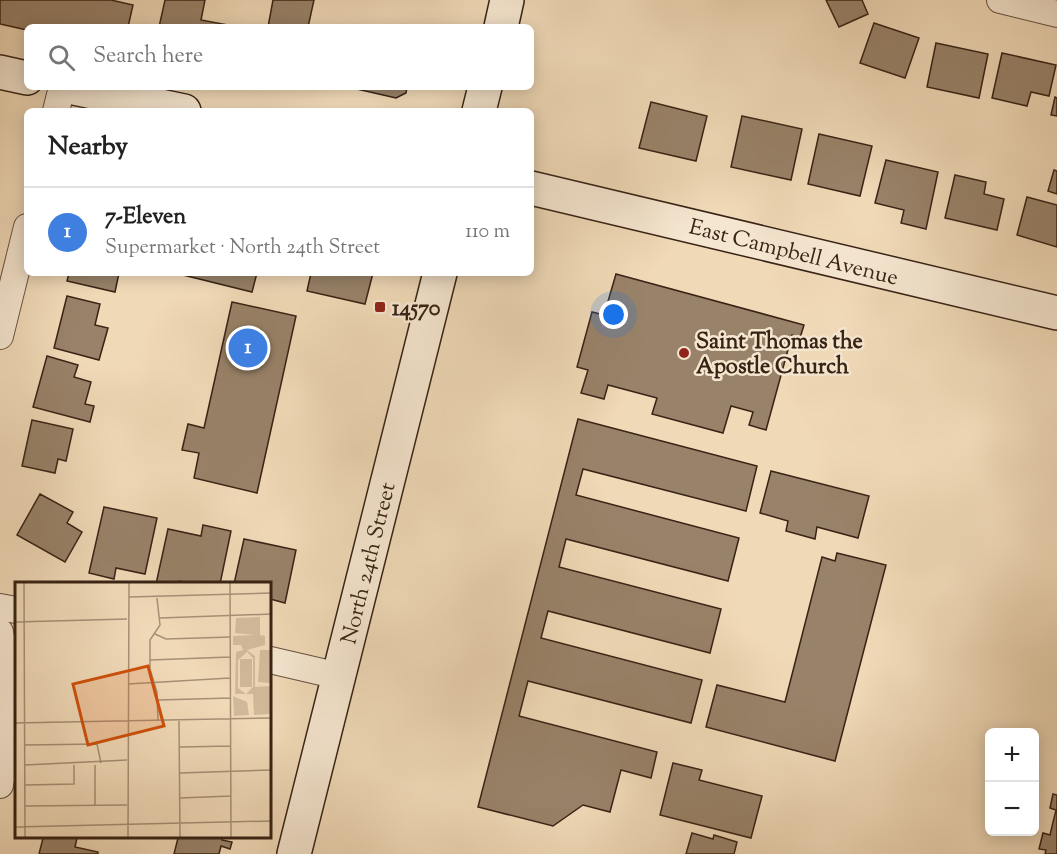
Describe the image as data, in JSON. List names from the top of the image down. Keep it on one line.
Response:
{"streets":{"street":["East Campbell Avenue","North 24th Street"]},"places":{"transit":["14570"],"other":["Saint Thomas the Apostle Church"]},"page":{"search":"Search here","heading":"Nearby","list":[{"mark":"1","name":"7-Eleven","note":"Supermarket · North 24th Street","value":"110 m"}],"pins":"1","map_buttons":["+","−"]}}
